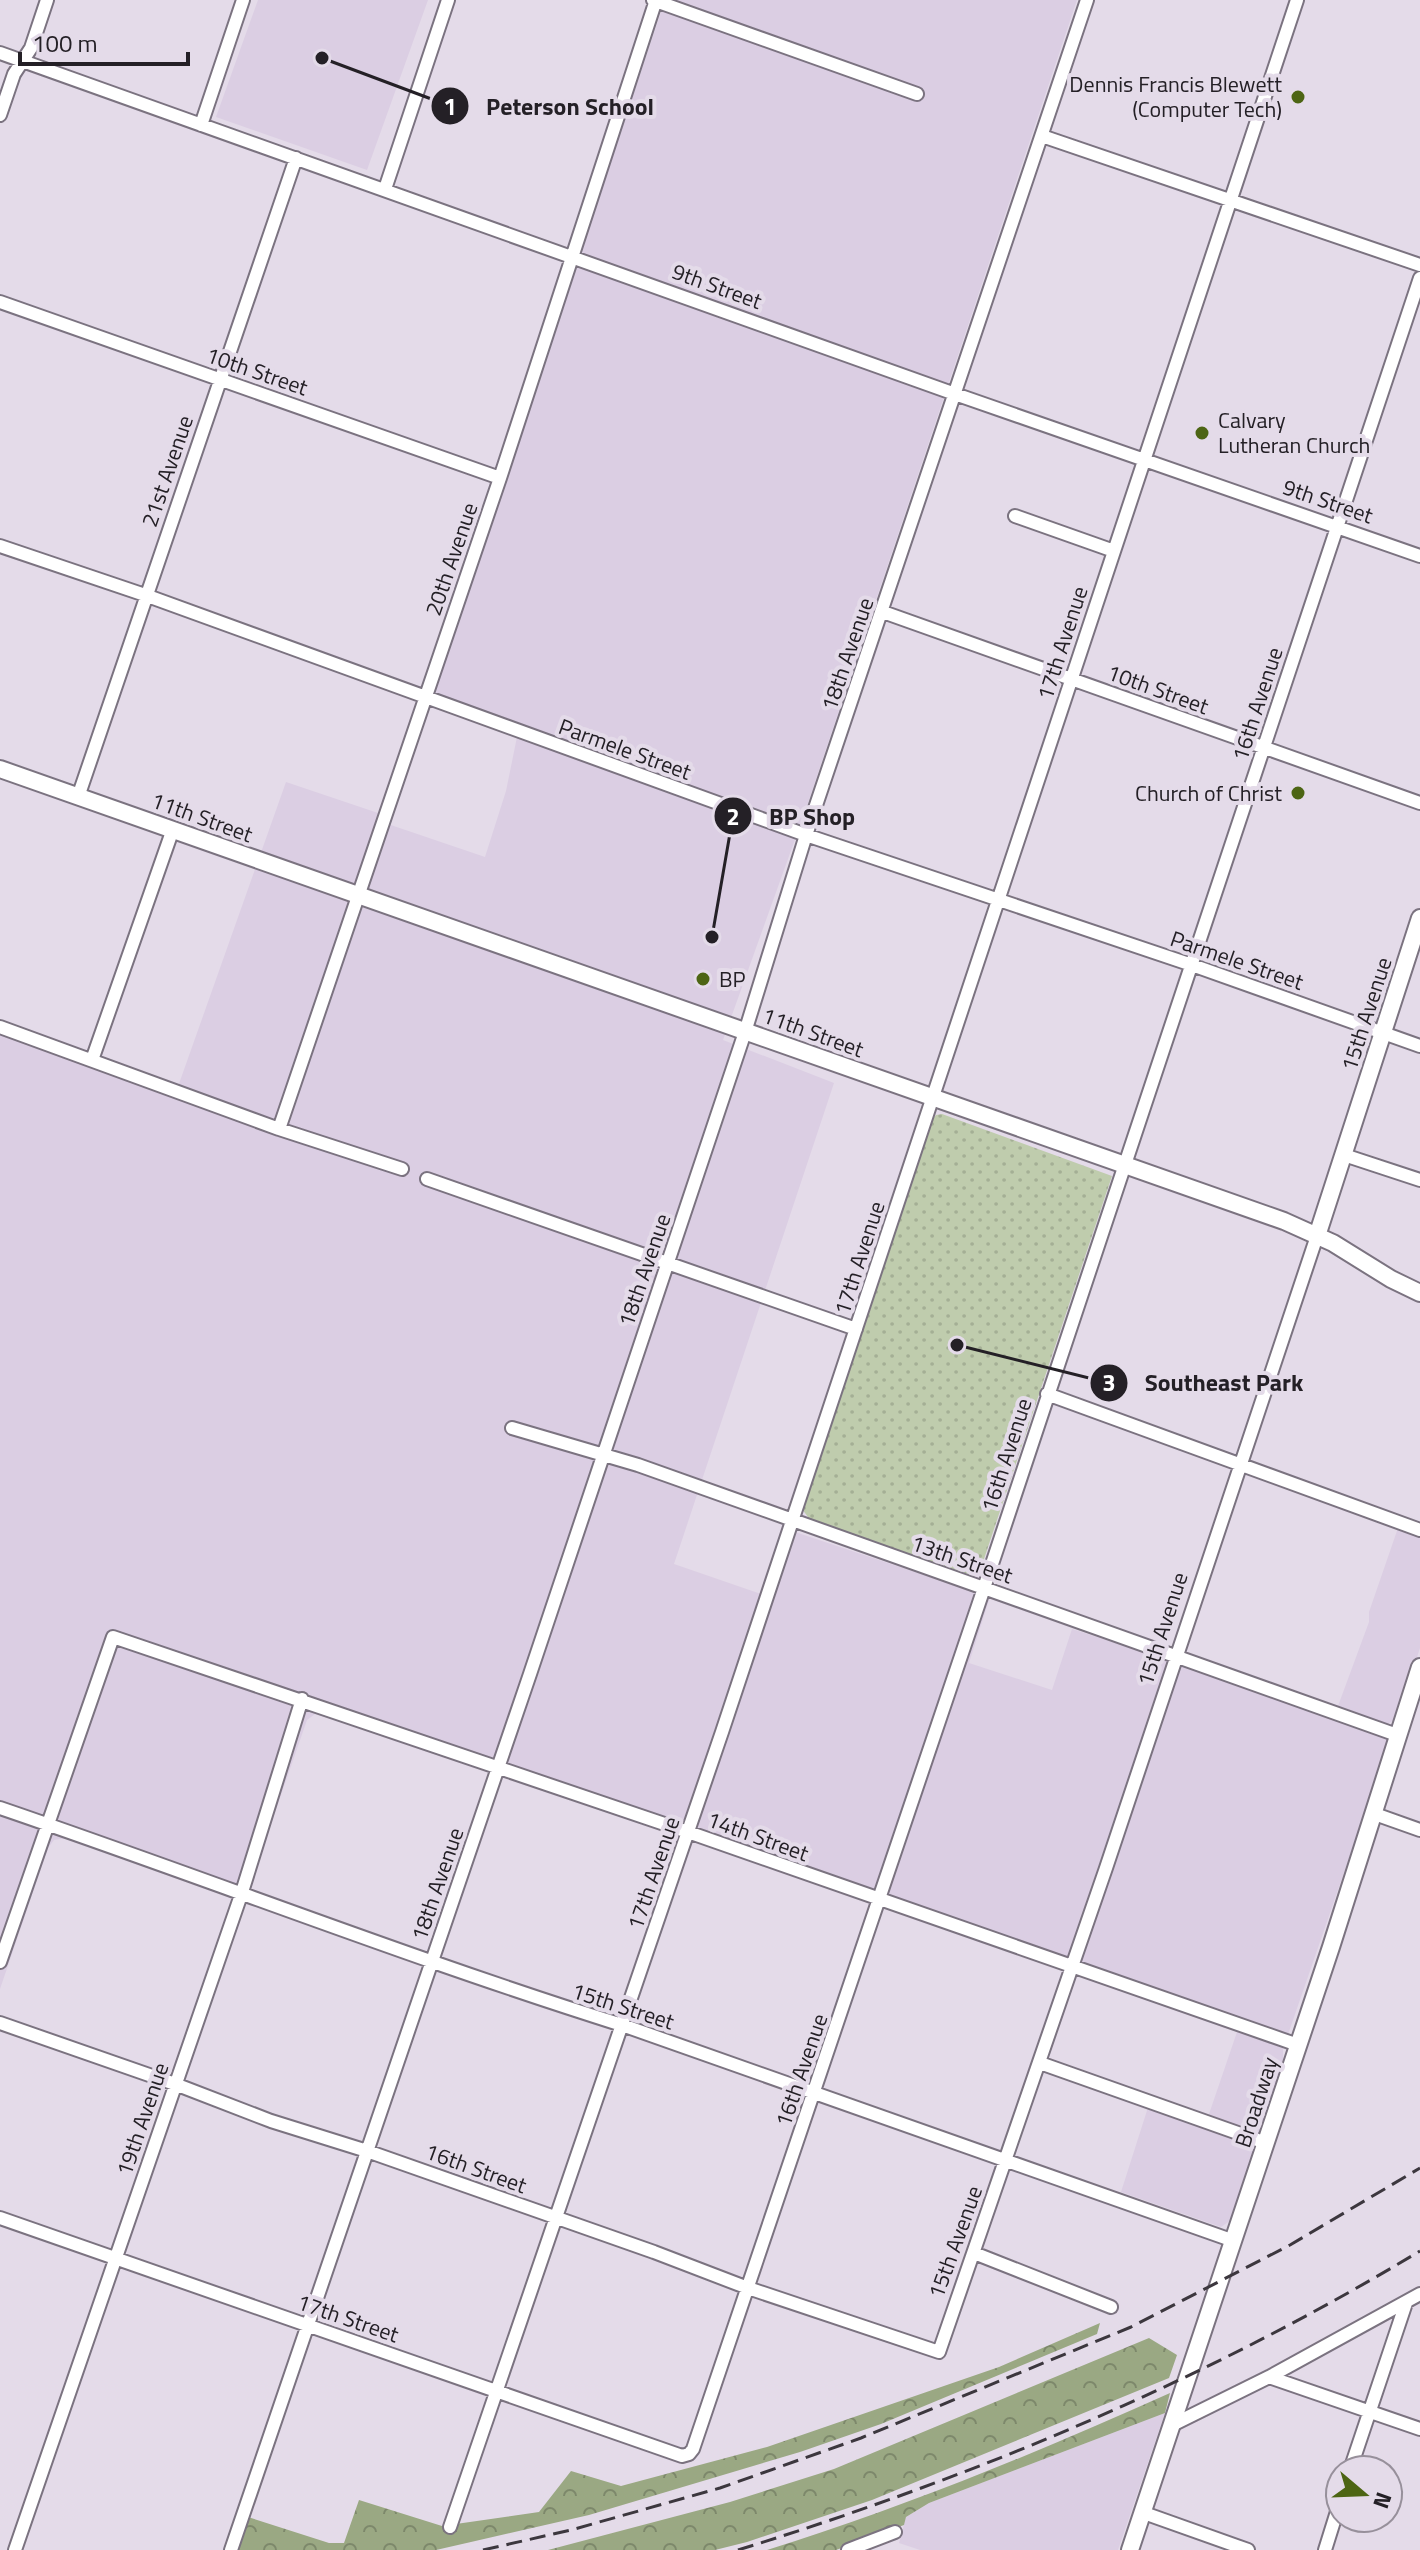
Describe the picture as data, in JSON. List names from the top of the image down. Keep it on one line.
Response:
{"streets":{"main road":["11th Street","15th Avenue","Broadway"],"street":["9th Street","10th Street","21st Avenue","20th Avenue","17th Avenue","18th Avenue","16th Avenue","Parmele Street","13th Street","14th Street","15th Street","19th Avenue","16th Street","17th Street"]},"crossings":[["9th Street","21st Avenue"],["9th Street","20th Avenue"],["9th Street","17th Avenue"],["9th Street","18th Avenue"],["9th Street","16th Avenue"],["10th Street","21st Avenue"],["10th Street","20th Avenue"],["10th Street","17th Avenue"],["10th Street","18th Avenue"],["10th Street","16th Avenue"],["21st Avenue","Parmele Street"],["21st Avenue","11th Street"],["20th Avenue","Parmele Street"],["20th Avenue","11th Street"],["17th Avenue","Parmele Street"],["17th Avenue","11th Street"],["17th Avenue","13th Street"],["17th Avenue","14th Street"],["17th Avenue","15th Street"],["17th Avenue","16th Street"],["17th Avenue","17th Street"],["18th Avenue","Parmele Street"],["18th Avenue","11th Street"],["18th Avenue","13th Street"],["18th Avenue","14th Street"],["18th Avenue","15th Street"],["18th Avenue","16th Street"],["18th Avenue","17th Street"],["16th Avenue","Parmele Street"],["16th Avenue","11th Street"],["16th Avenue","13th Street"],["16th Avenue","14th Street"],["16th Avenue","15th Street"],["16th Avenue","16th Street"],["16th Avenue","17th Street"],["Parmele Street","15th Avenue"],["11th Street","15th Avenue"],["15th Avenue","13th Street"],["15th Avenue","14th Street"],["15th Avenue","15th Street"],["15th Avenue","16th Street"],["13th Street","Broadway"],["14th Street","15th Street"],["14th Street","Broadway"],["14th Street","19th Avenue"],["15th Street","Broadway"],["15th Street","19th Avenue"],["19th Avenue","16th Street"],["19th Avenue","17th Street"]],"places":["Peterson School","Dennis Francis Blewett (Computer Tech)","Calvary Lutheran Church","Church of Christ","BP Shop","BP","Southeast Park"],"scale_bar":"100 m","north":"right"}
